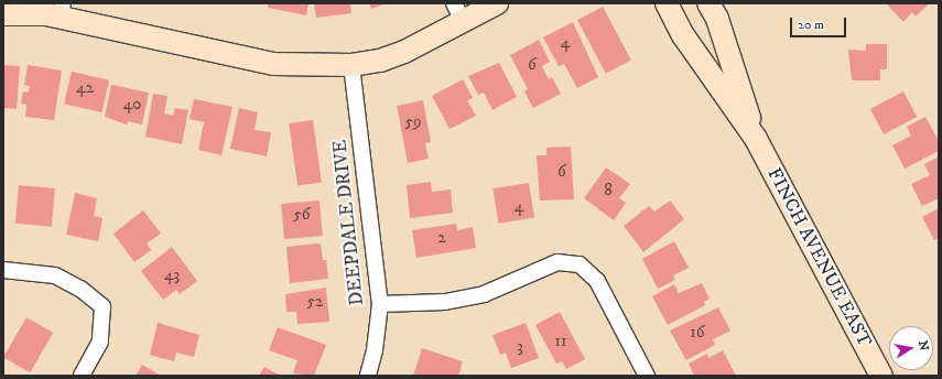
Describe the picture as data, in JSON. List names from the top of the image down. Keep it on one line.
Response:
{"streets":{"main road":["FINCH AVENUE EAST"],"street":["DEEPDALE DRIVE"]},"house_numbers":["4","6","42","40","59","6","8","4","56","2","43","52","16","11","3"],"scale_bar":"20 m","north":"right"}
